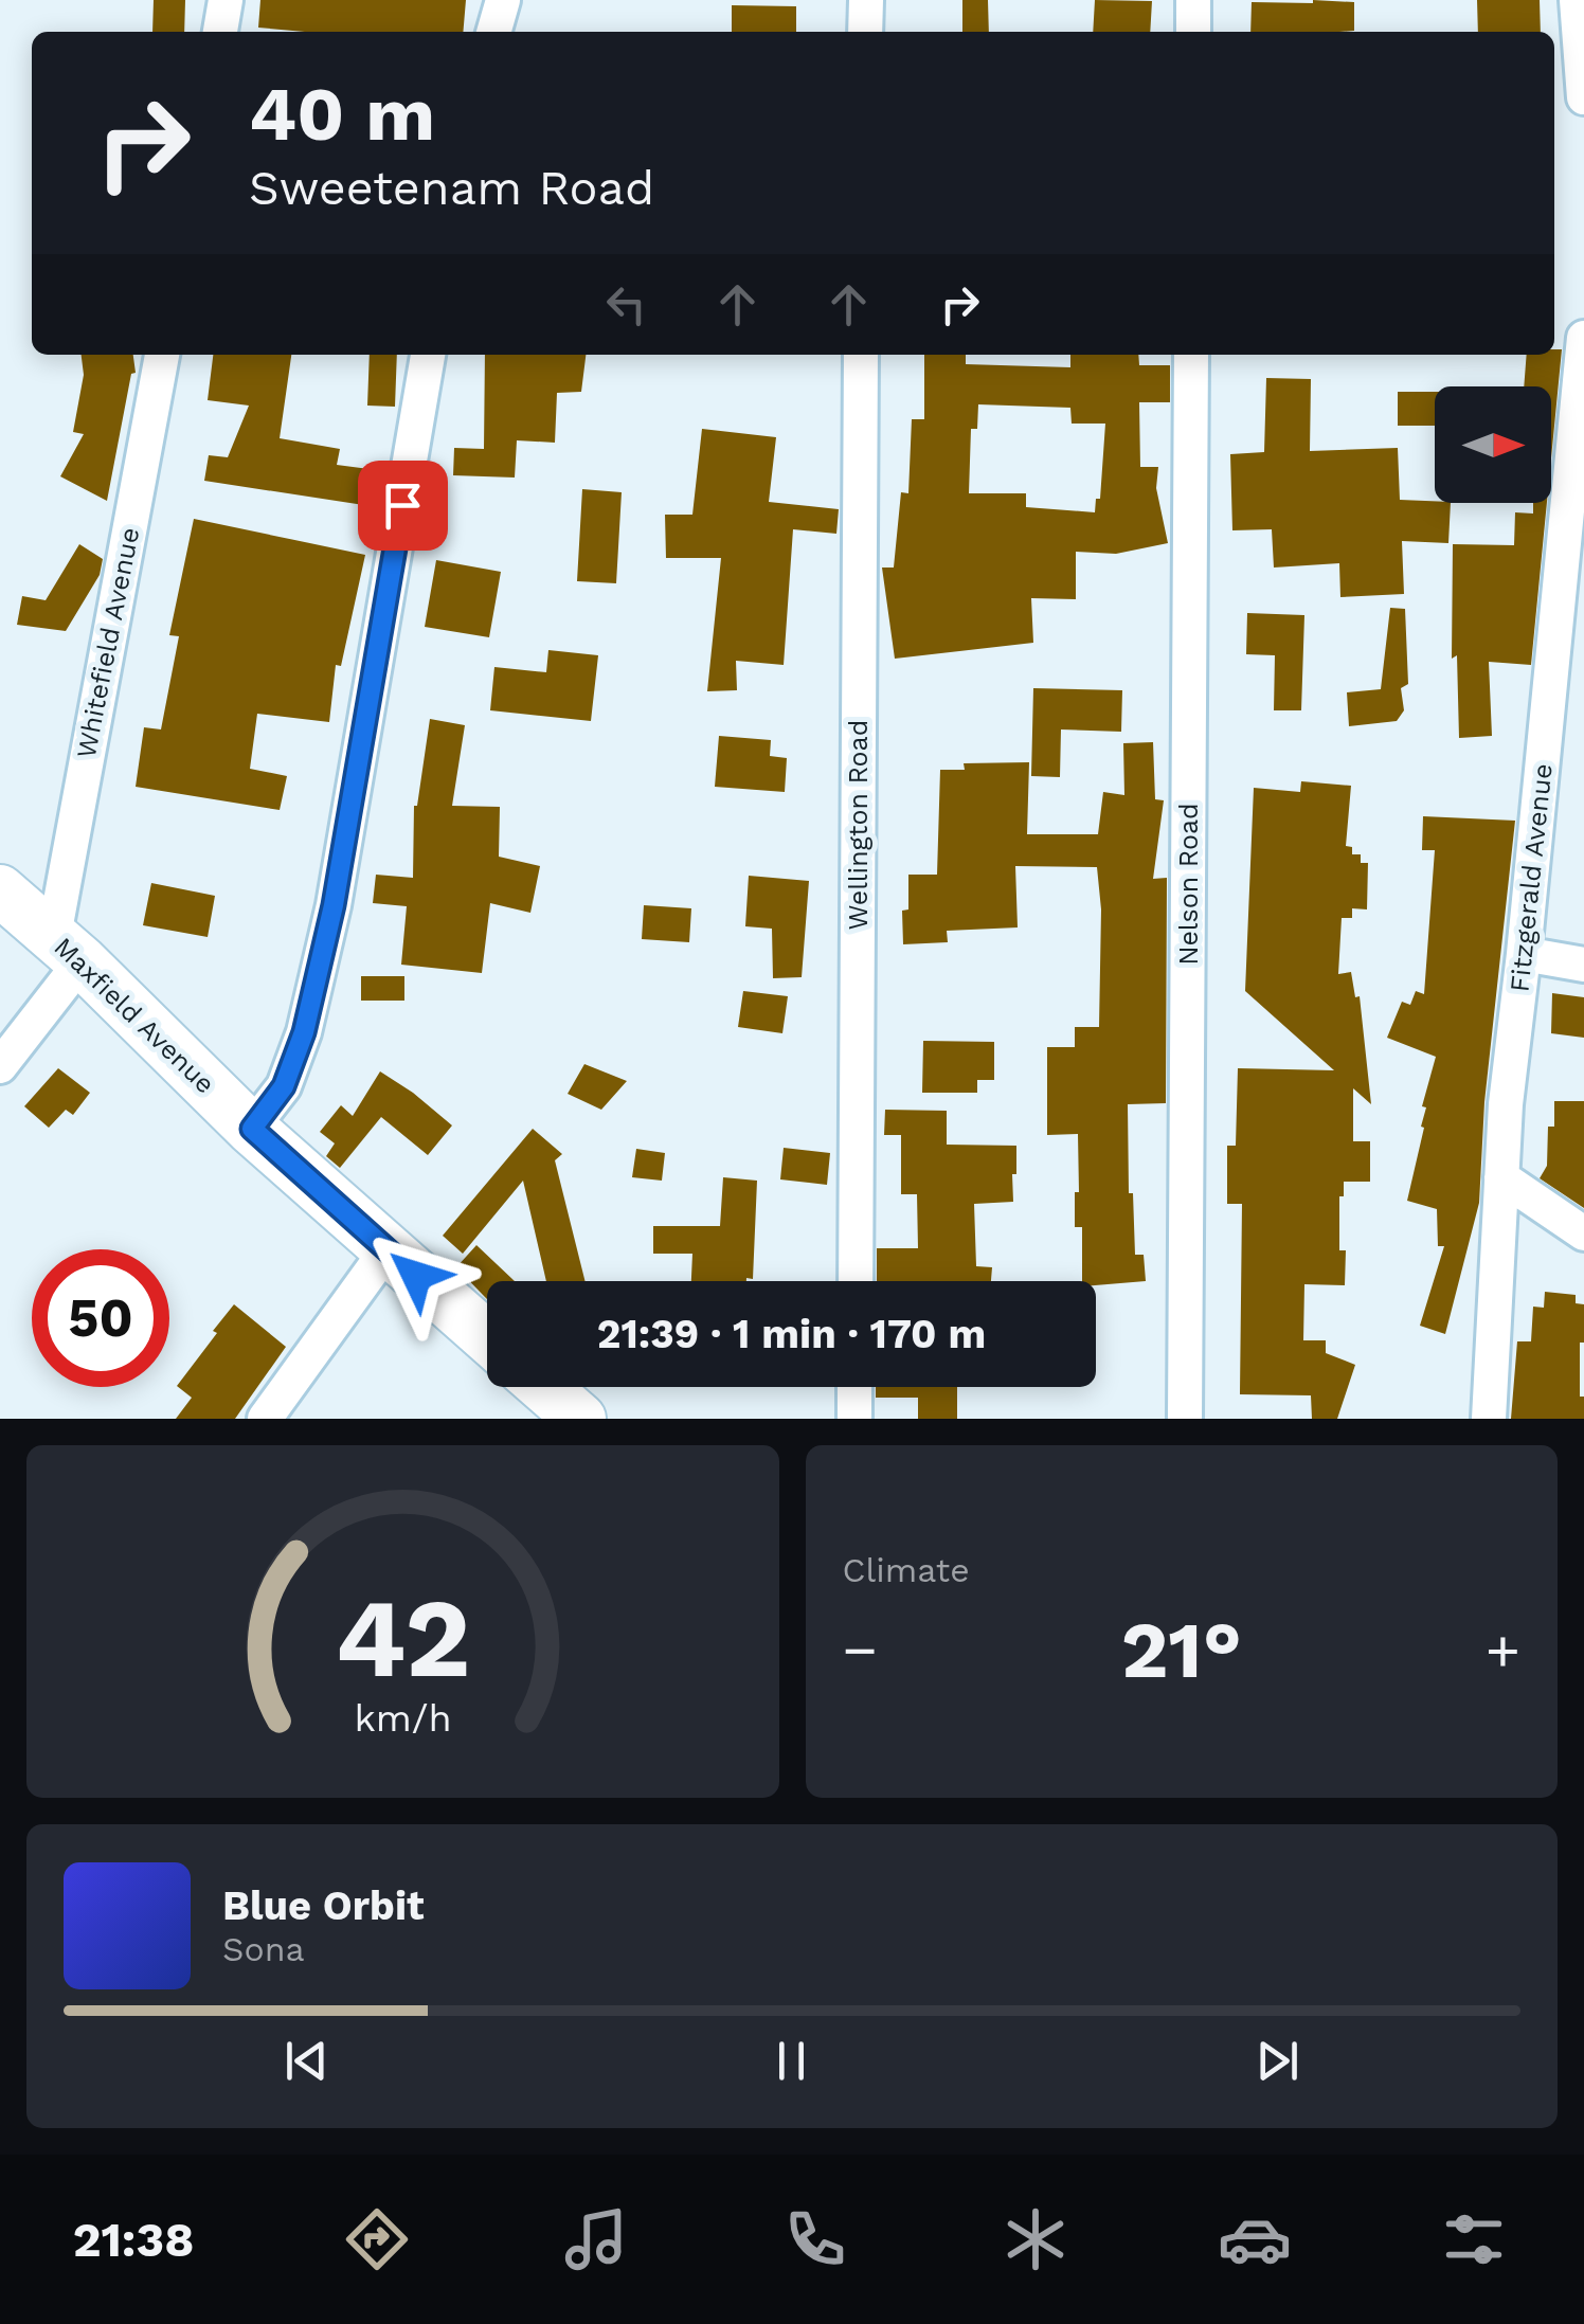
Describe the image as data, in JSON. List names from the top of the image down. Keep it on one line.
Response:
{"streets":{"main road":["Maxfield Avenue"],"street":["Whitefield Avenue","Wellington Road","Fitzgerald Avenue","Nelson Road"]},"crossings":[["Whitefield Avenue","Maxfield Avenue"]],"north":"right","page":{"turn":["40 m","Sweetenam Road"],"limit":"50","trip":"21:39 · 1 min · 170 m","tile":"Climate","heat":["−","21°","+"],"song":["Blue Orbit","Sona"],"tabs":"21:38","gauge":["42","km/h"]}}
